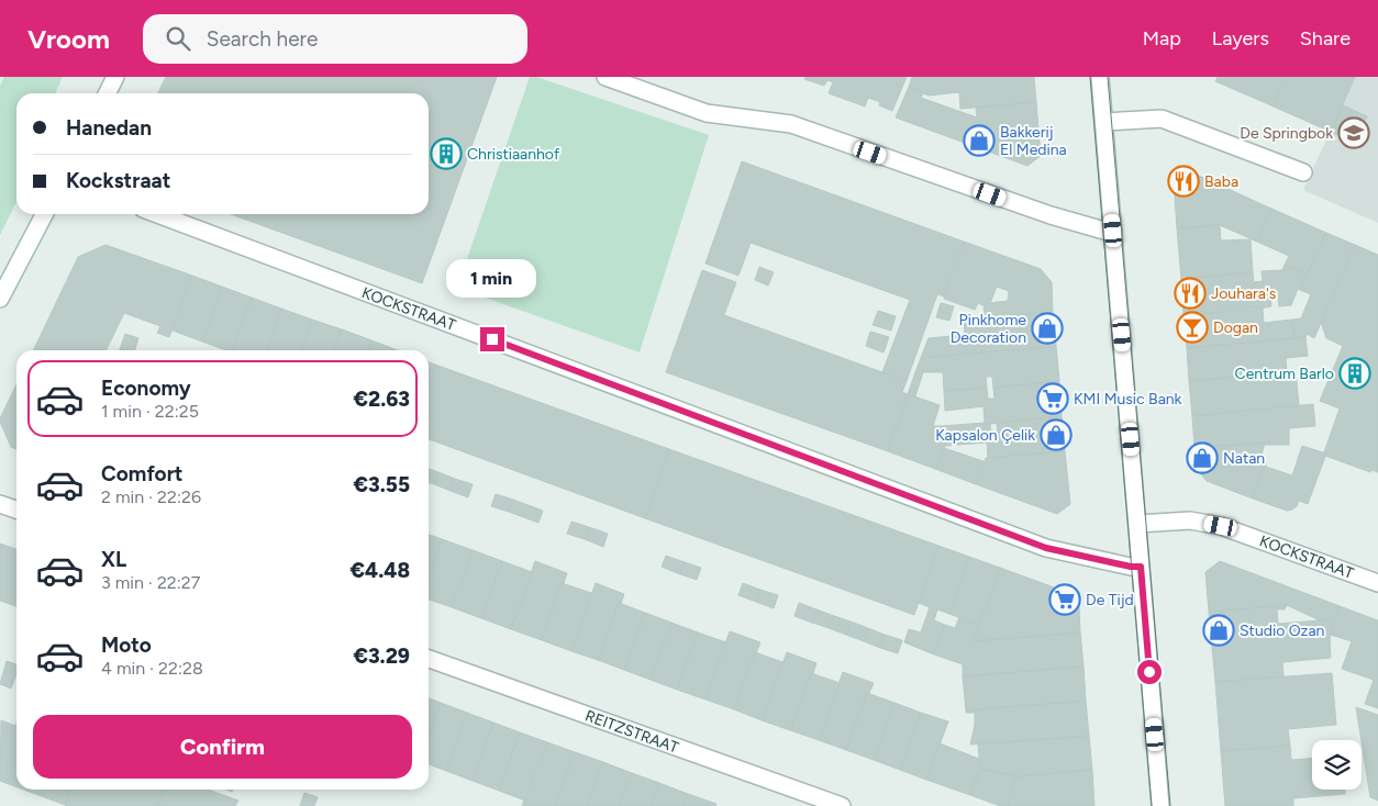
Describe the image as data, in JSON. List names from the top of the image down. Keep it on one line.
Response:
{"streets":{"street":["KOCKSTRAAT","REITZSTRAAT"]},"places":{"school or university":["De Springbok"],"shop":["Bakkerij El Medina","Pinkhome Decoration","Kapsalon Çelik","Natan","Studio Ozan"],"building":["Christiaanhof","Centrum Barlo"],"restaurant":["Baba","Jouhara's"],"bar":["Dogan"],"supermarket":["KMI Music Bank","De Tijd"]},"page":{"header":"Vroom","search":"Search here","nav":["Map","Layers","Share"],"banner":["Hanedan","Kockstraat"],"bubble":"1 min","list":[{"name":"Economy","note":"1 min · 22:25","value":"€2.63"},{"name":"Comfort","note":"2 min · 22:26","value":"€3.55"},{"name":"XL","note":"3 min · 22:27","value":"€4.48"},{"name":"Moto","note":"4 min · 22:28","value":"€3.29"}],"buttons":"Confirm"}}
